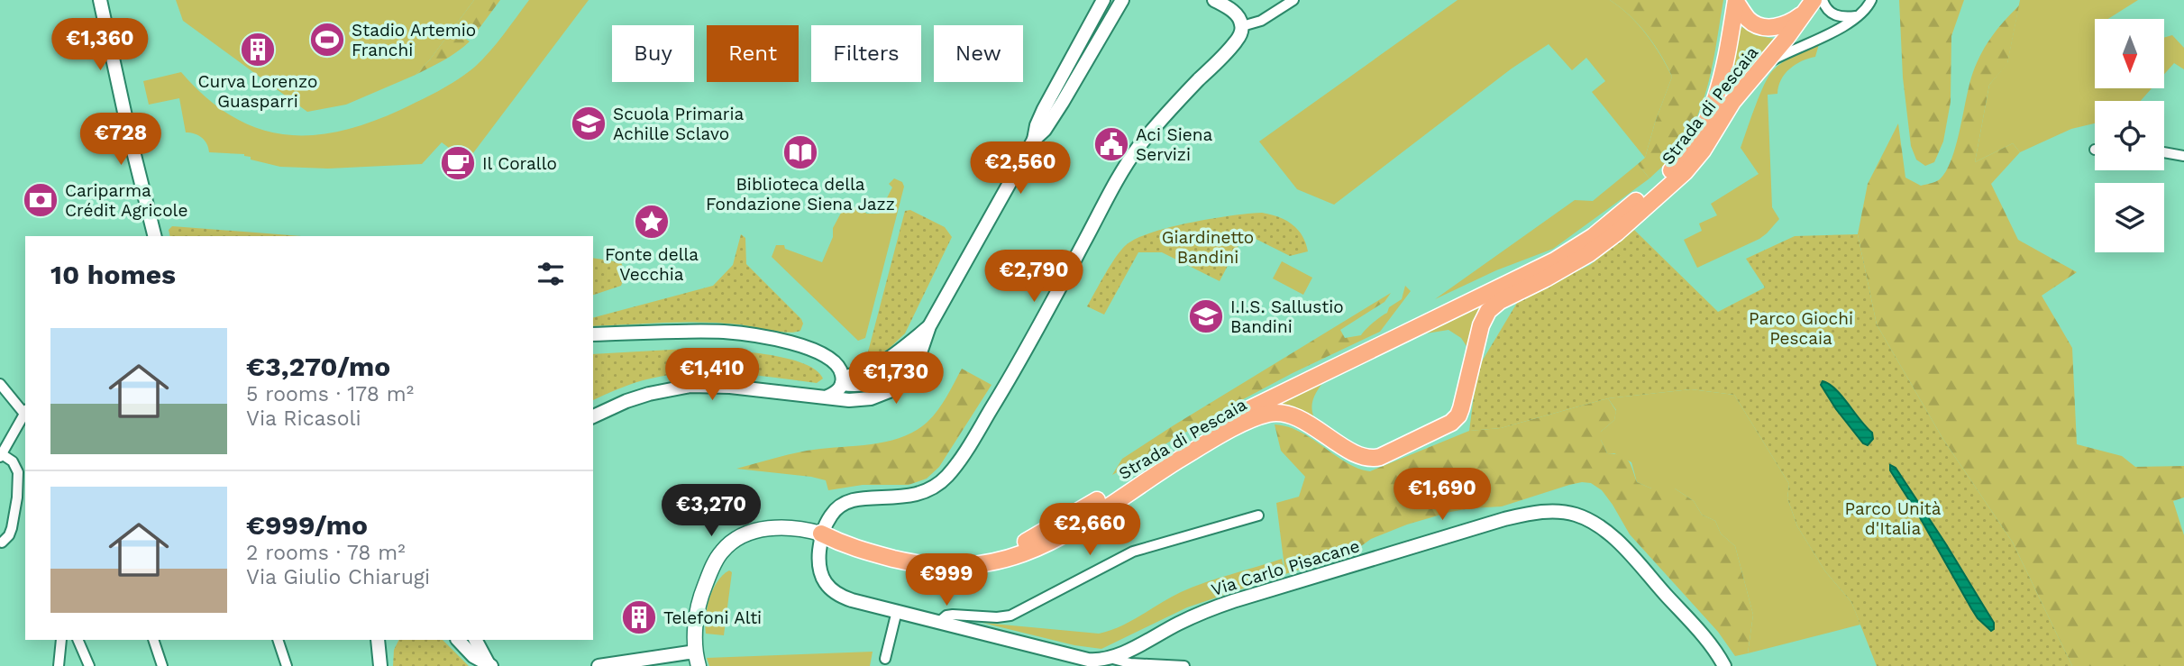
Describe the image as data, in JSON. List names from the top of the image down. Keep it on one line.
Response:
{"streets":{"main road":["Strada di Pescaia"],"street":["Via Carlo Pisacane"]},"parks":["Giardinetto Bandini","Parco Giochi Pescaia","Parco Unità d'Italia"],"places":{"sports":["Stadio Artemio Franchi"],"building":["Curva Lorenzo Guasparri","Telefoni Alti"],"school or university":["Scuola Primaria Achille Sclavo","I.I.S. Sallustio Bandini"],"public building":["Aci Siena Servizi"],"library":["Biblioteca della Fondazione Siena Jazz"],"cafe":["Il Corallo"],"bank":["Cariparma Crédit Agricole"],"place":["Fonte della Vecchia"]},"north":"bottom","page":{"price":["€1,360","€728","€2,560","€2,790","€1,410","€1,730","€1,690","€3,270","€2,660","€999"],"chip":["Buy","Rent","Filters","New"],"heading":"10 homes","list":[{"name":"€3,270/mo","note":"5 rooms · 178 m² · Via Ricasoli"},{"name":"€999/mo","note":"2 rooms · 78 m² · Via Giulio Chiarugi"}]}}
